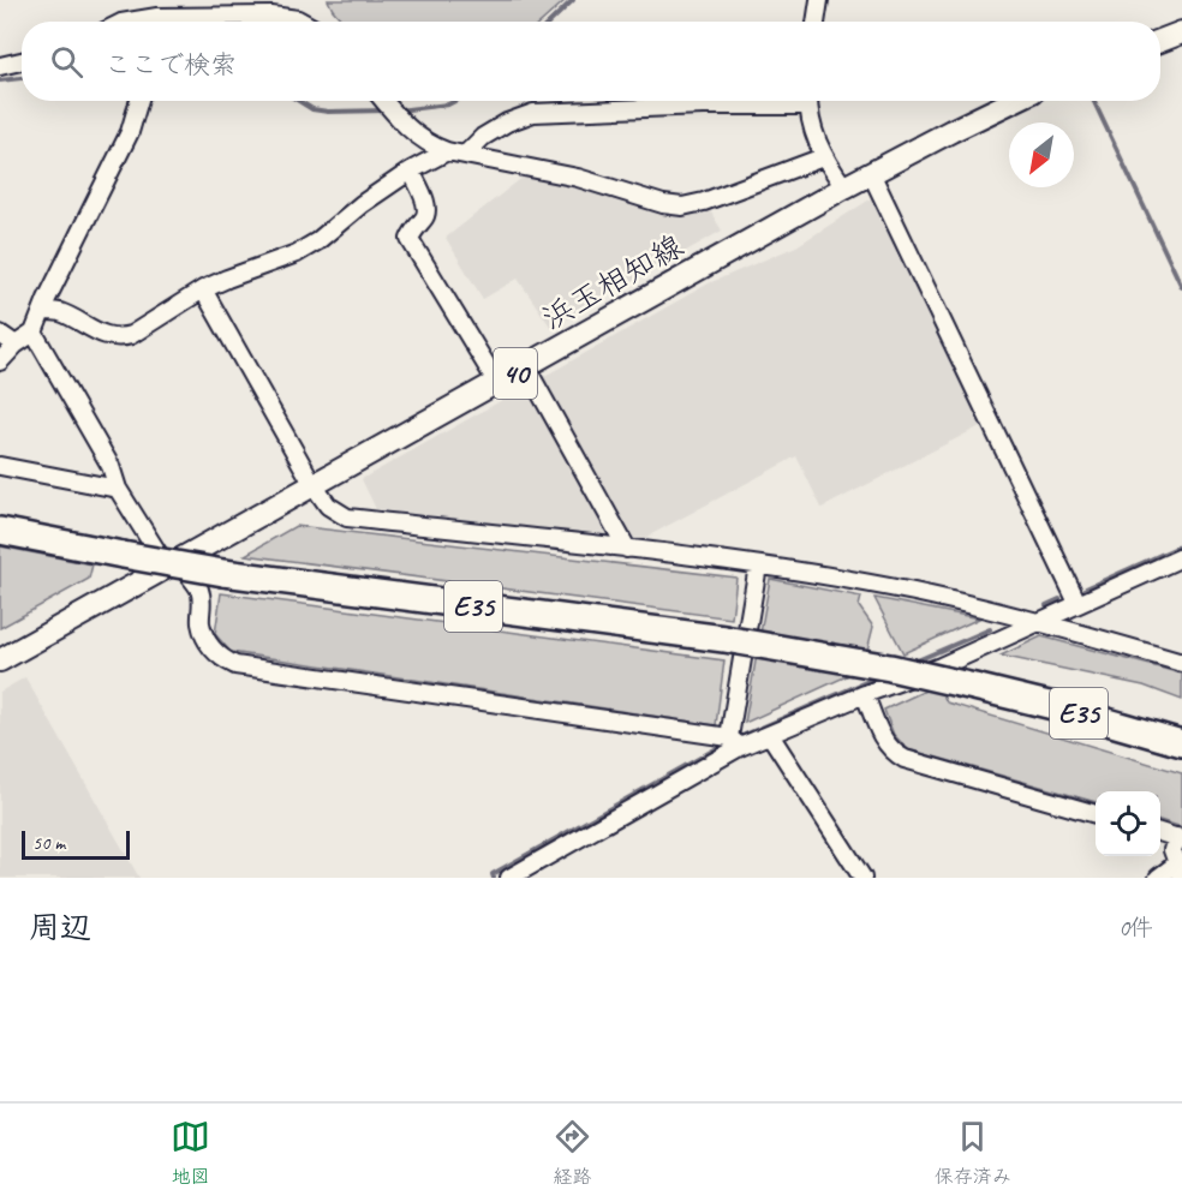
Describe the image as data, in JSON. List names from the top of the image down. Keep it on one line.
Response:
{"streets":{"highway":["E35"],"main road":["浜玉相知線","40"]},"scale_bar":"50 m","north":"bottom left","page":{"search":"ここで検索","scale":"50 m","heading":["周辺","0件"],"nav":["地図","経路","保存済み"]}}
